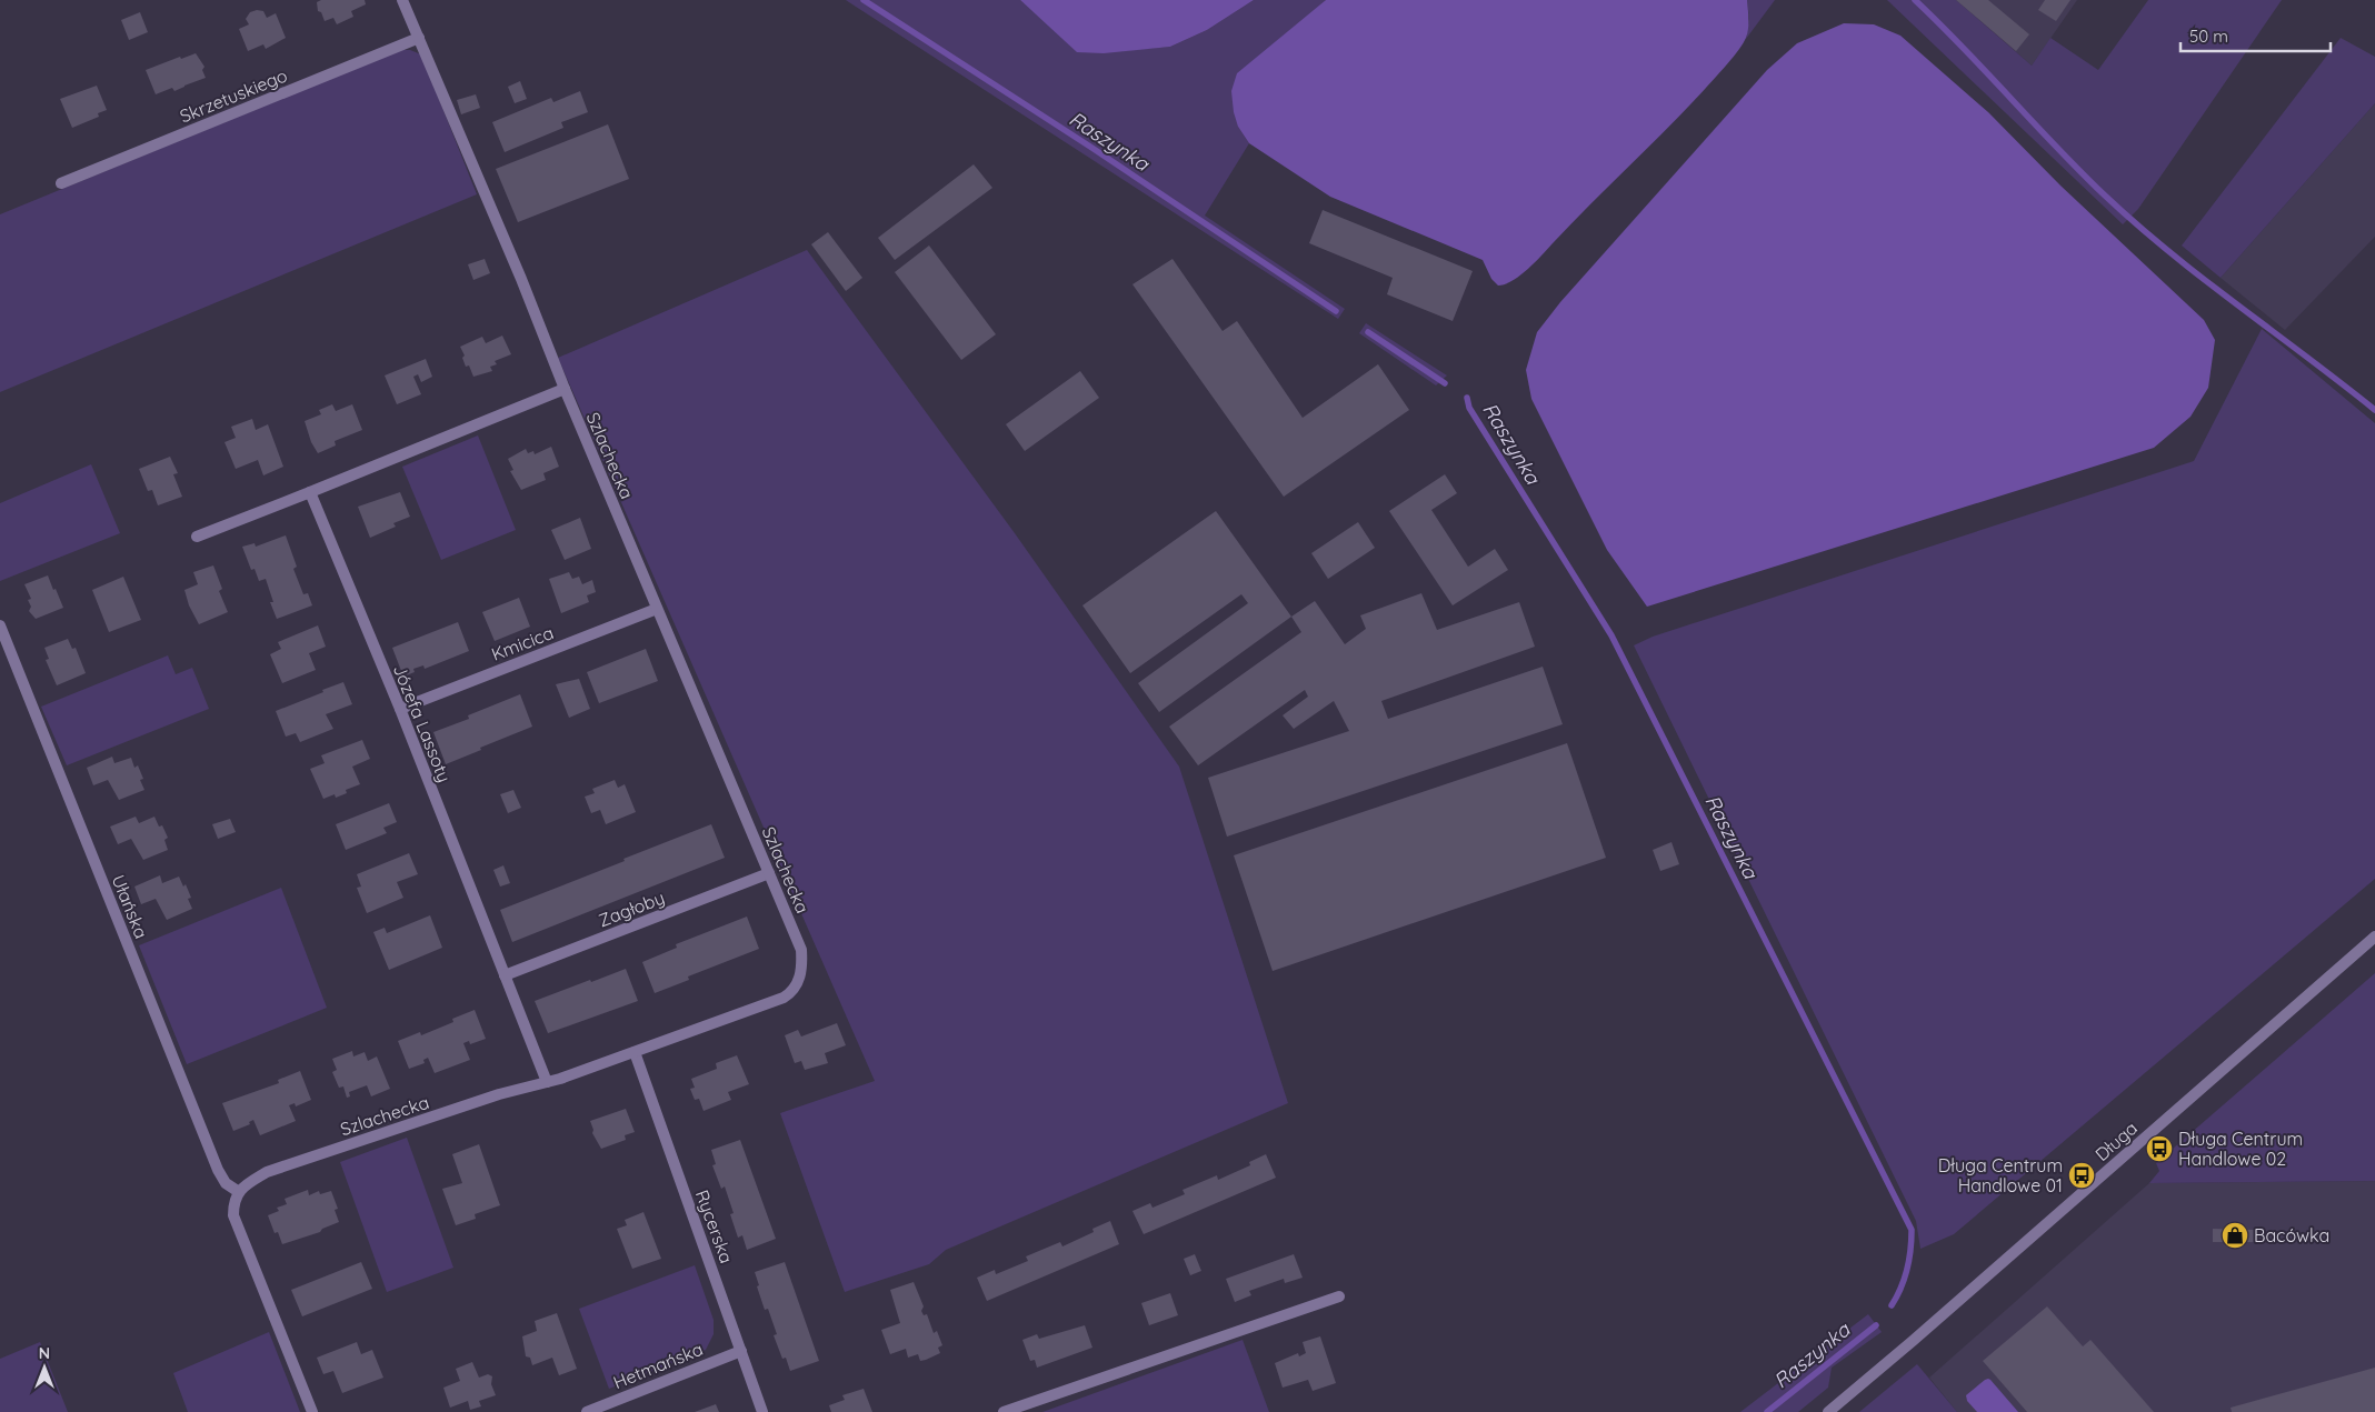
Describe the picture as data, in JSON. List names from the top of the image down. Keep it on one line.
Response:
{"streets":{"street":["Skrzetuskiego","Szlachecka","Kmicica","Józefa Lassoty","Ułańska","Zagłoby","Długa","Rycerska","Hetmańska"]},"crossings":[["Skrzetuskiego","Szlachecka"],["Szlachecka","Kmicica"],["Szlachecka","Józefa Lassoty"],["Szlachecka","Ułańska"],["Szlachecka","Zagłoby"],["Szlachecka","Rycerska"],["Kmicica","Józefa Lassoty"],["Józefa Lassoty","Zagłoby"],["Rycerska","Hetmańska"]],"water":["Raszynka"],"places":{"bus stop":["Długa Centrum Handlowe 02","Długa Centrum Handlowe 01"],"shop":["Bacówka"]},"scale_bar":"50 m","north":"top"}
